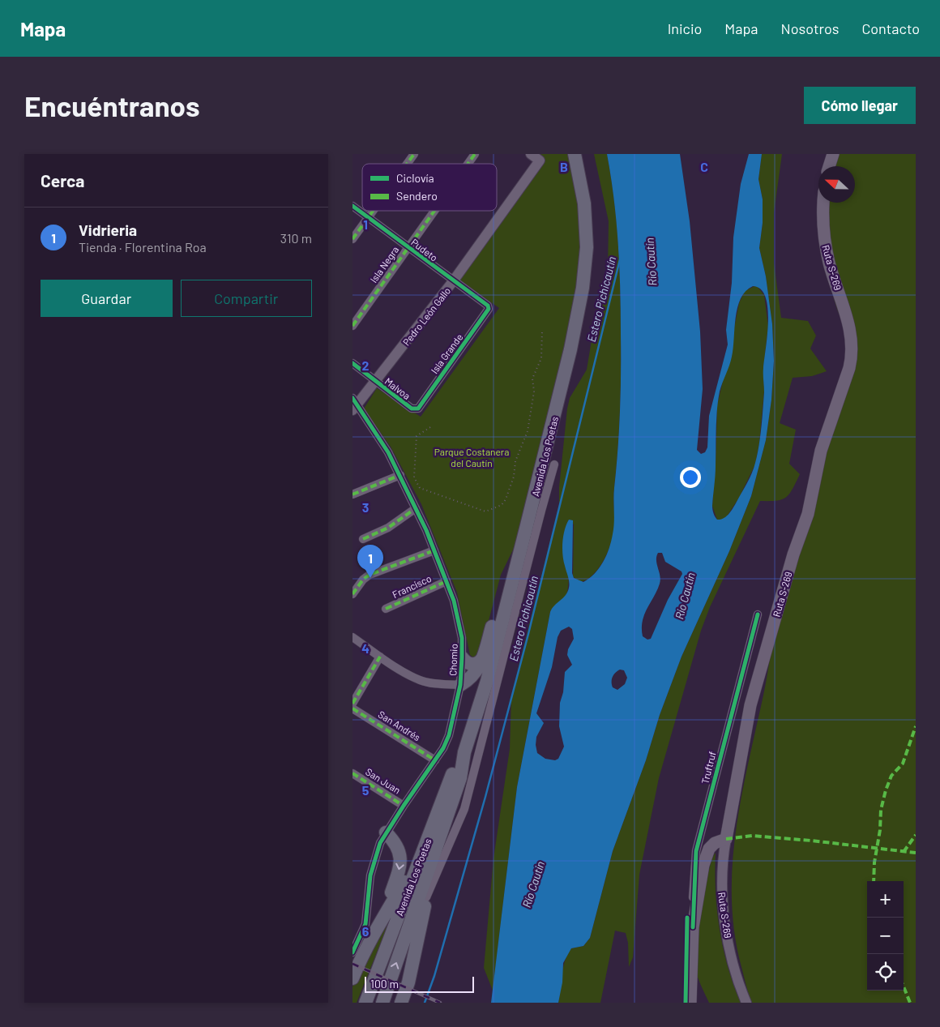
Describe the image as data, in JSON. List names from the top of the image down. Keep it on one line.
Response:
{"streets":{"main road":["Ruta S-269","Avenida Los Poetas","Truftruf"],"street":["Pudeto","Isla Negra","Pedro León Gallo","Isla Grande","Malvoa","Francisco","Chomio","San Andrés","San Juan"]},"crossings":[["Pudeto","Isla Negra"],["Pudeto","Pedro León Gallo"],["Pudeto","Isla Grande"],["Ruta S-269","Truftruf"],["Pedro León Gallo","Malvoa"],["Pedro León Gallo","Chomio"],["Isla Grande","Malvoa"],["Francisco","Chomio"],["Chomio","San Andrés"],["Chomio","San Juan"]],"water":["Río Cautín","Estero Pichicautín"],"parks":["Parque Costanera del Cautín"],"legend":["Ciclovía","Sendero"],"scale_bar":"100 m","north":"left","page":{"header":"Mapa","nav":["Inicio","Mapa","Nosotros","Contacto"],"buttons":["Cómo llegar",["Guardar","Compartir"]],"title":"Encuéntranos","heading":"Cerca","list":[{"mark":"1","name":"Vidrieria","note":"Tienda · Florentina Roa","value":"310 m"}],"pins":"1","map_buttons":["+","−"],"scale":"100 m"},"grid":{"columns":["B","C"],"rows":["1","2","3","4","5","6"]}}
